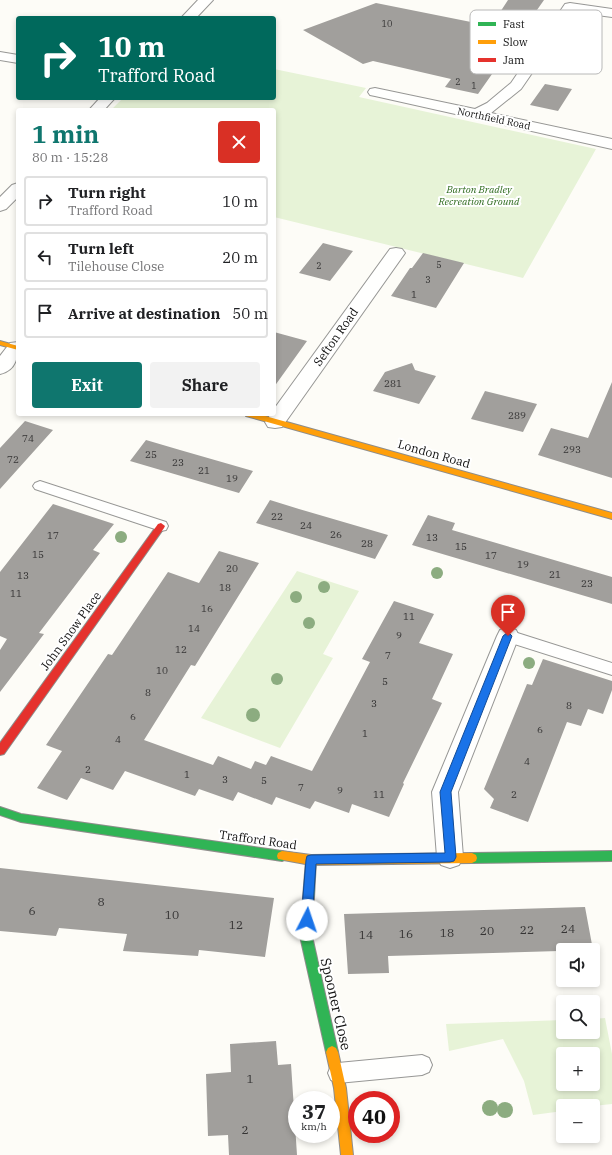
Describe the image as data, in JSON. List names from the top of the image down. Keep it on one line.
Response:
{"streets":{"street":["Northfield Road","Sefton Road","London Road","John Snow Place","Trafford Road","Spooner Close"]},"crossings":[["Sefton Road","London Road"],["Trafford Road","Spooner Close"]],"parks":["Barton Bradley Recreation Ground"],"house_numbers":["10","2","1","5","2","3","1","281","289","74","293","25","72","23","21","19","22","24","26","17","13","28","15","15","17","19","20","21","13","23","18","11","16","11","14","9","12","7","10","5","8","3","8","6","6","1","4","4","2","1","3","5","7","9","11","2","8","6","10","12","24","22","20","18","16","14","1","2"],"legend":["Fast","Slow","Jam"],"page":{"turn":["10 m","Trafford Road"],"heading":["1 min","80 m · 15:28"],"list":[{"name":"Turn right","note":"Trafford Road","value":"10 m"},{"name":"Turn left","note":"Tilehouse Close","value":"20 m"},{"name":"Arrive at destination","value":"50 m"}],"buttons":["Exit","Share"],"map_buttons":["+","−"],"speed":"37 km/h","limit":"40"}}
